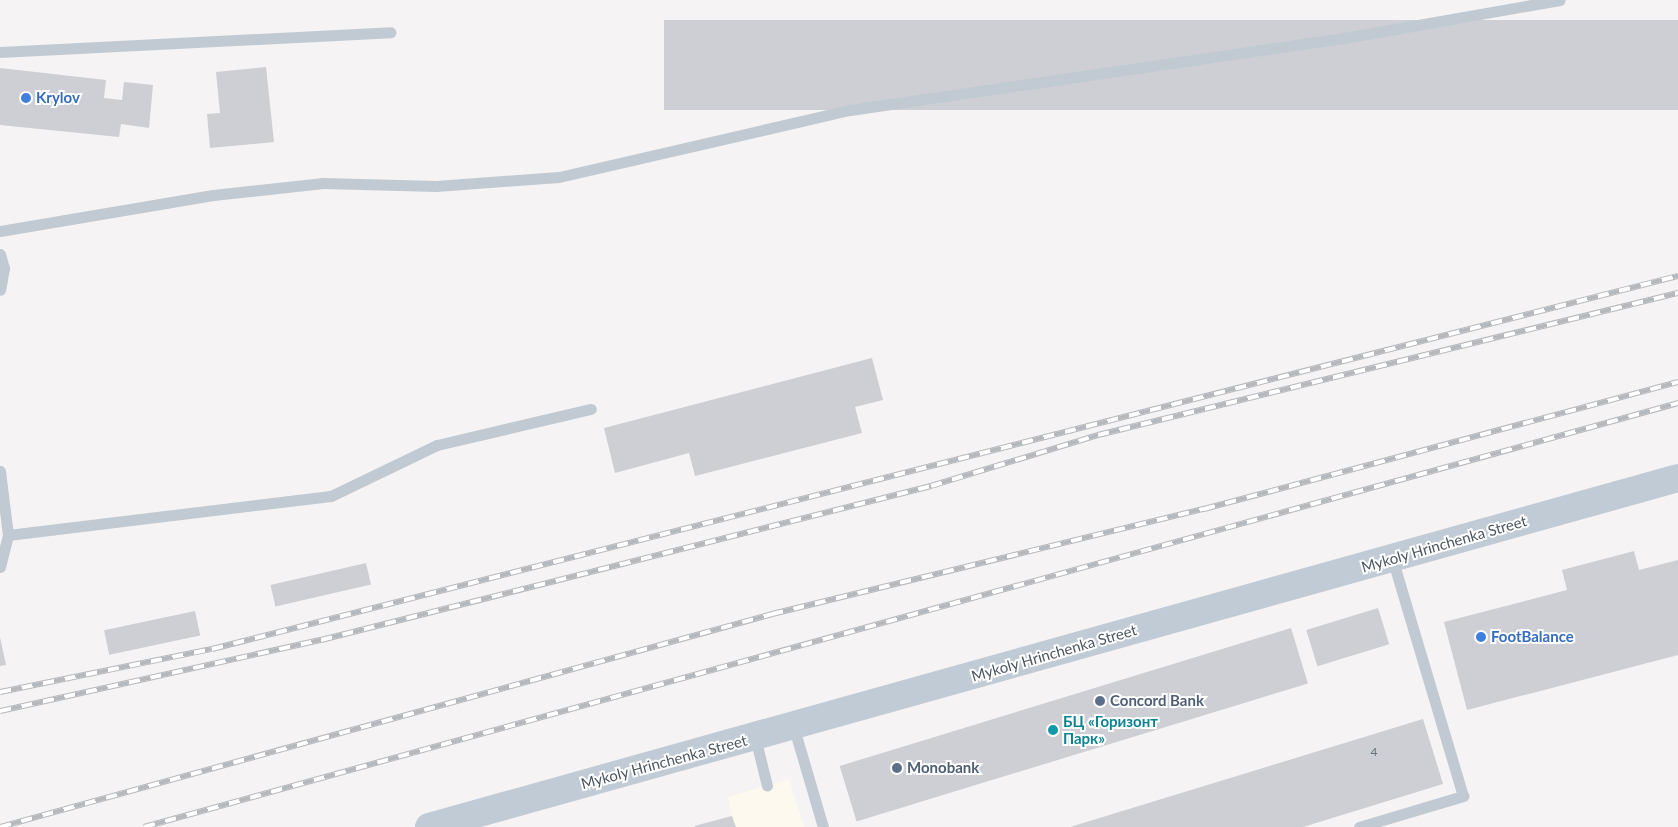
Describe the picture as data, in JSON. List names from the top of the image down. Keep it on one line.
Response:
{"streets":{"main road":["Mykoly Hrinchenka Street"]},"places":["Krylov","FootBalance","Concord Bank","БЦ «Горизонт Парк»","Monobank"],"house_numbers":["4"]}
